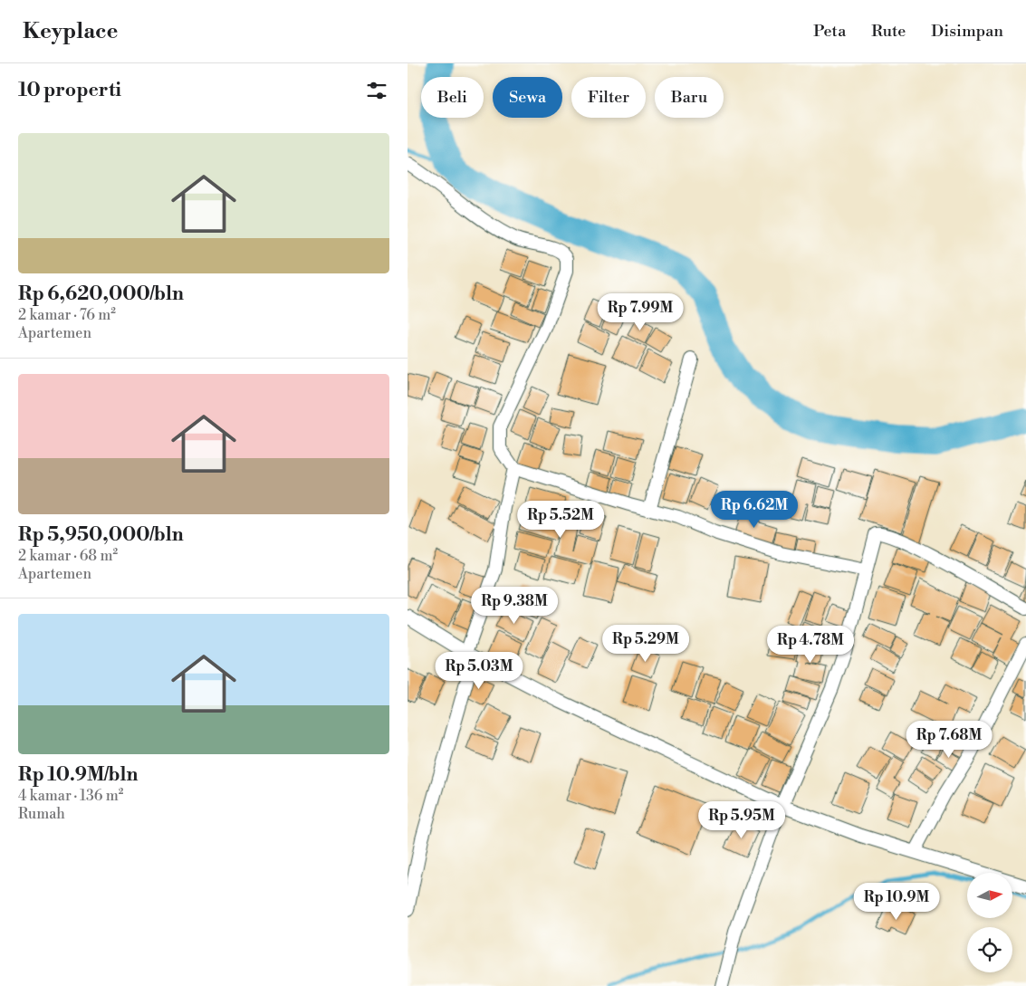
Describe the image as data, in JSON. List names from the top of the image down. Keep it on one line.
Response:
{"north":"right","page":{"header":"Keyplace","nav":["Peta","Rute","Disimpan"],"heading":"10 properti","chip":["Beli","Sewa","Filter","Baru"],"list":[{"name":"Rp 6,620,000/bln","note":"2 kamar · 76 m² · Apartemen"},{"name":"Rp 5,950,000/bln","note":"2 kamar · 68 m² · Apartemen"},{"name":"Rp 10.9M/bln","note":"4 kamar · 136 m² · Rumah"}],"price":["Rp 7.99M","Rp 6.62M","Rp 5.52M","Rp 9.38M","Rp 5.29M","Rp 4.78M","Rp 5.03M","Rp 7.68M","Rp 5.95M","Rp 10.9M"]}}
